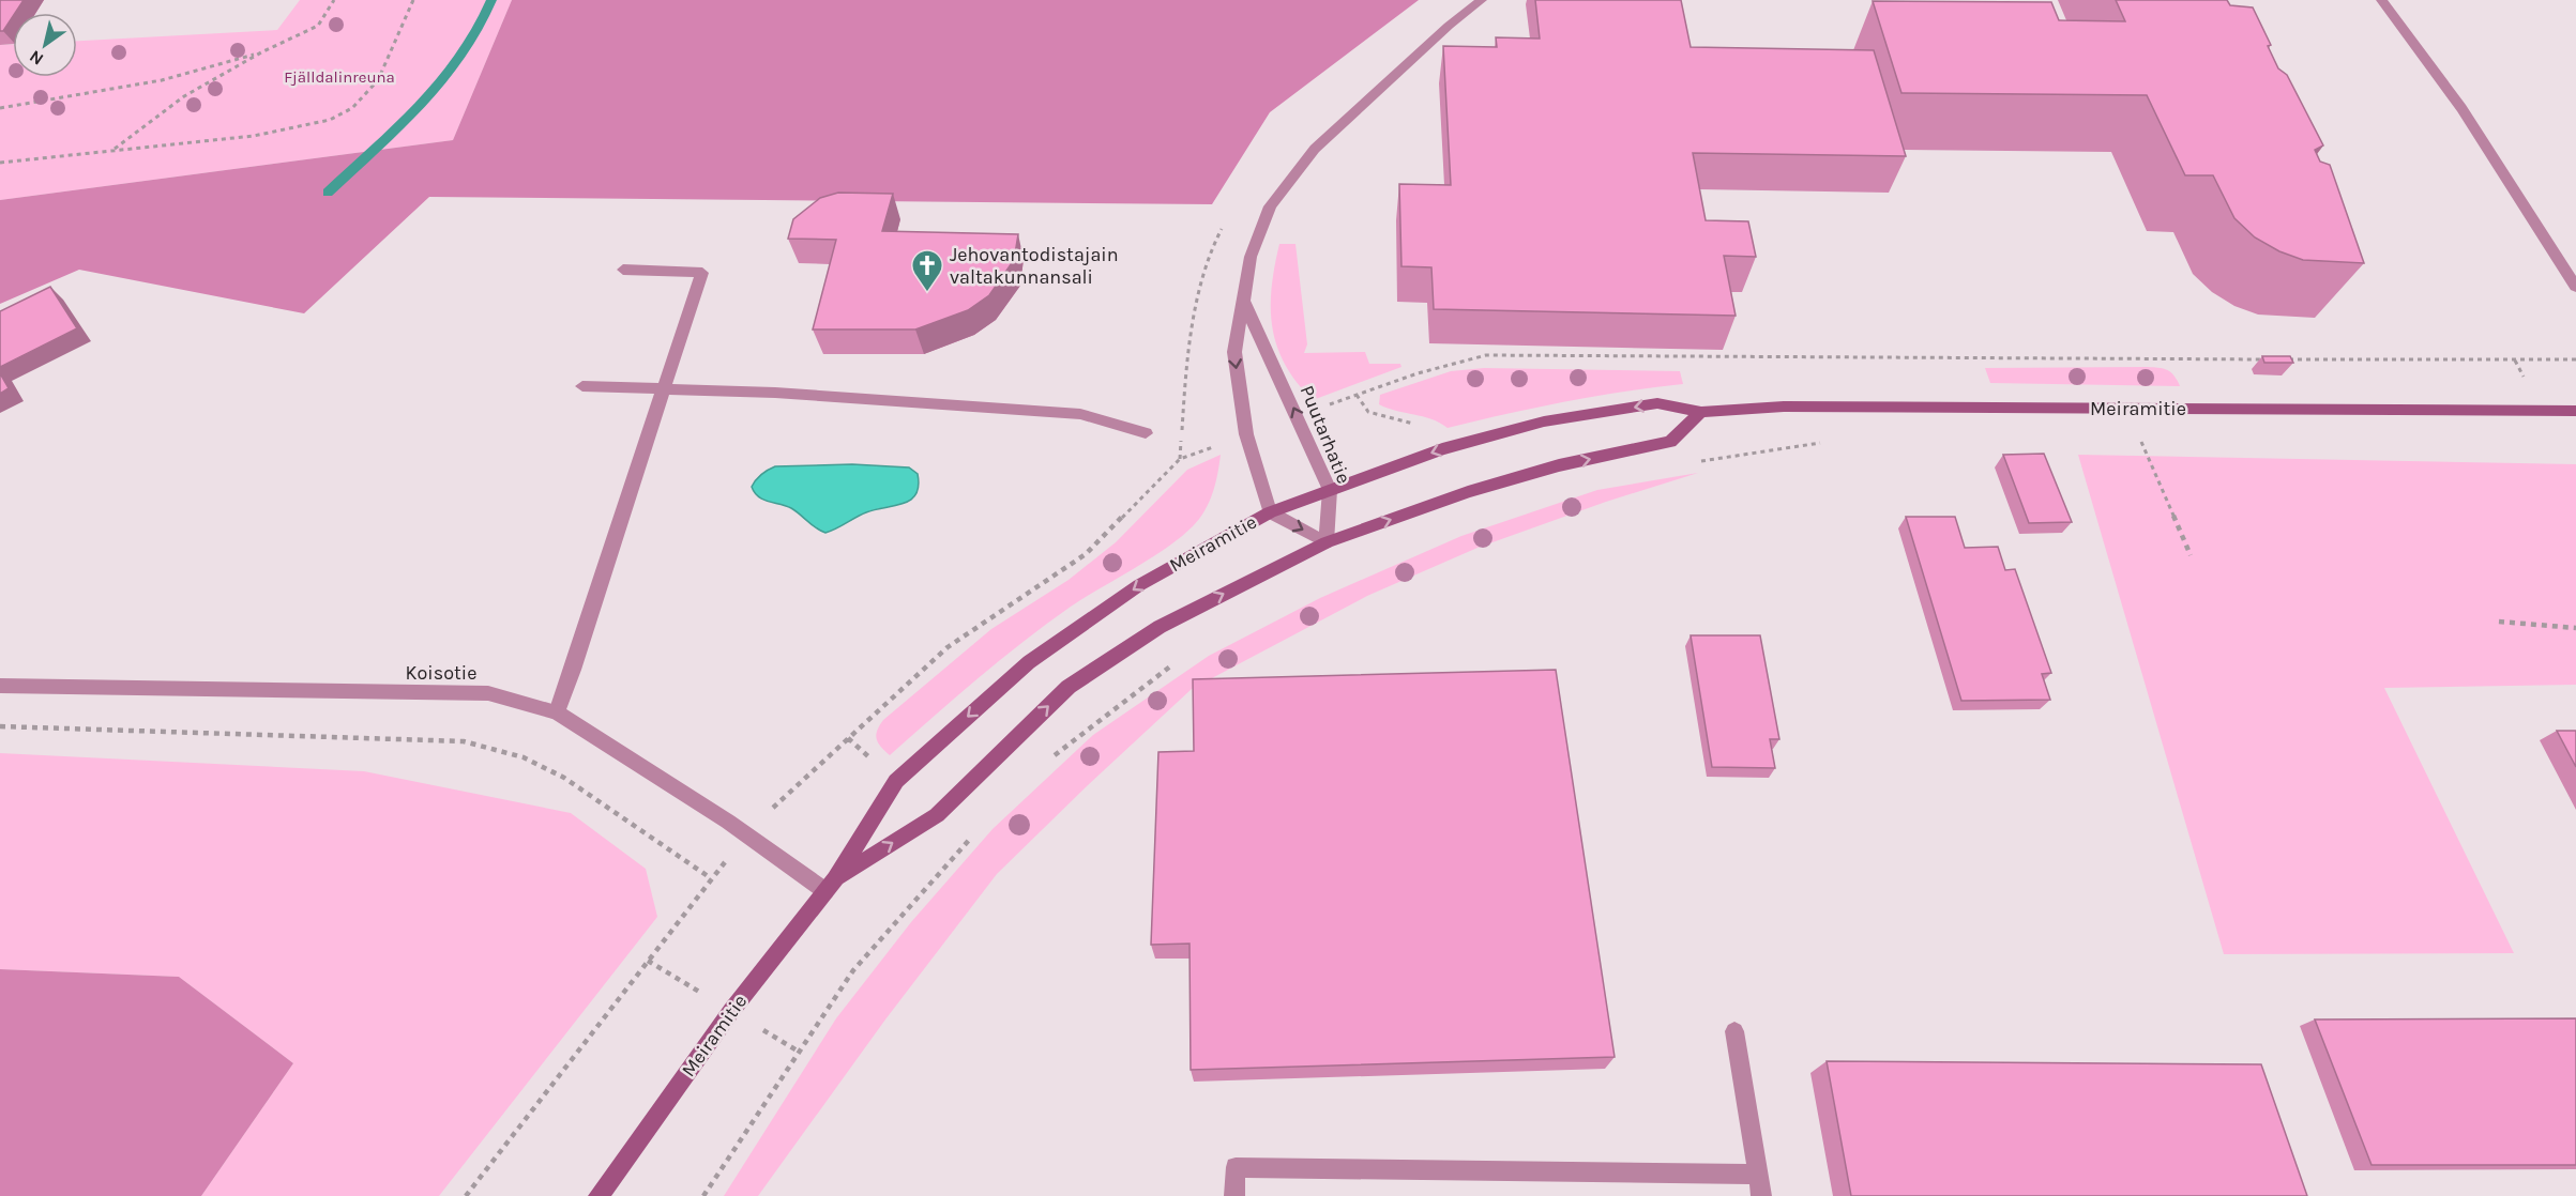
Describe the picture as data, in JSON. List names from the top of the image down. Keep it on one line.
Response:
{"streets":{"main road":["Meiramitie"],"street":["Puutarhatie","Koisotie"]},"crossings":[["Meiramitie","Puutarhatie"],["Meiramitie","Koisotie"]],"one_way":["Puutarhatie"],"parks":["Fjälldalinreuna"],"places":{"church":["Jehovantodistajain valtakunnansali"]},"north":"bottom left"}
